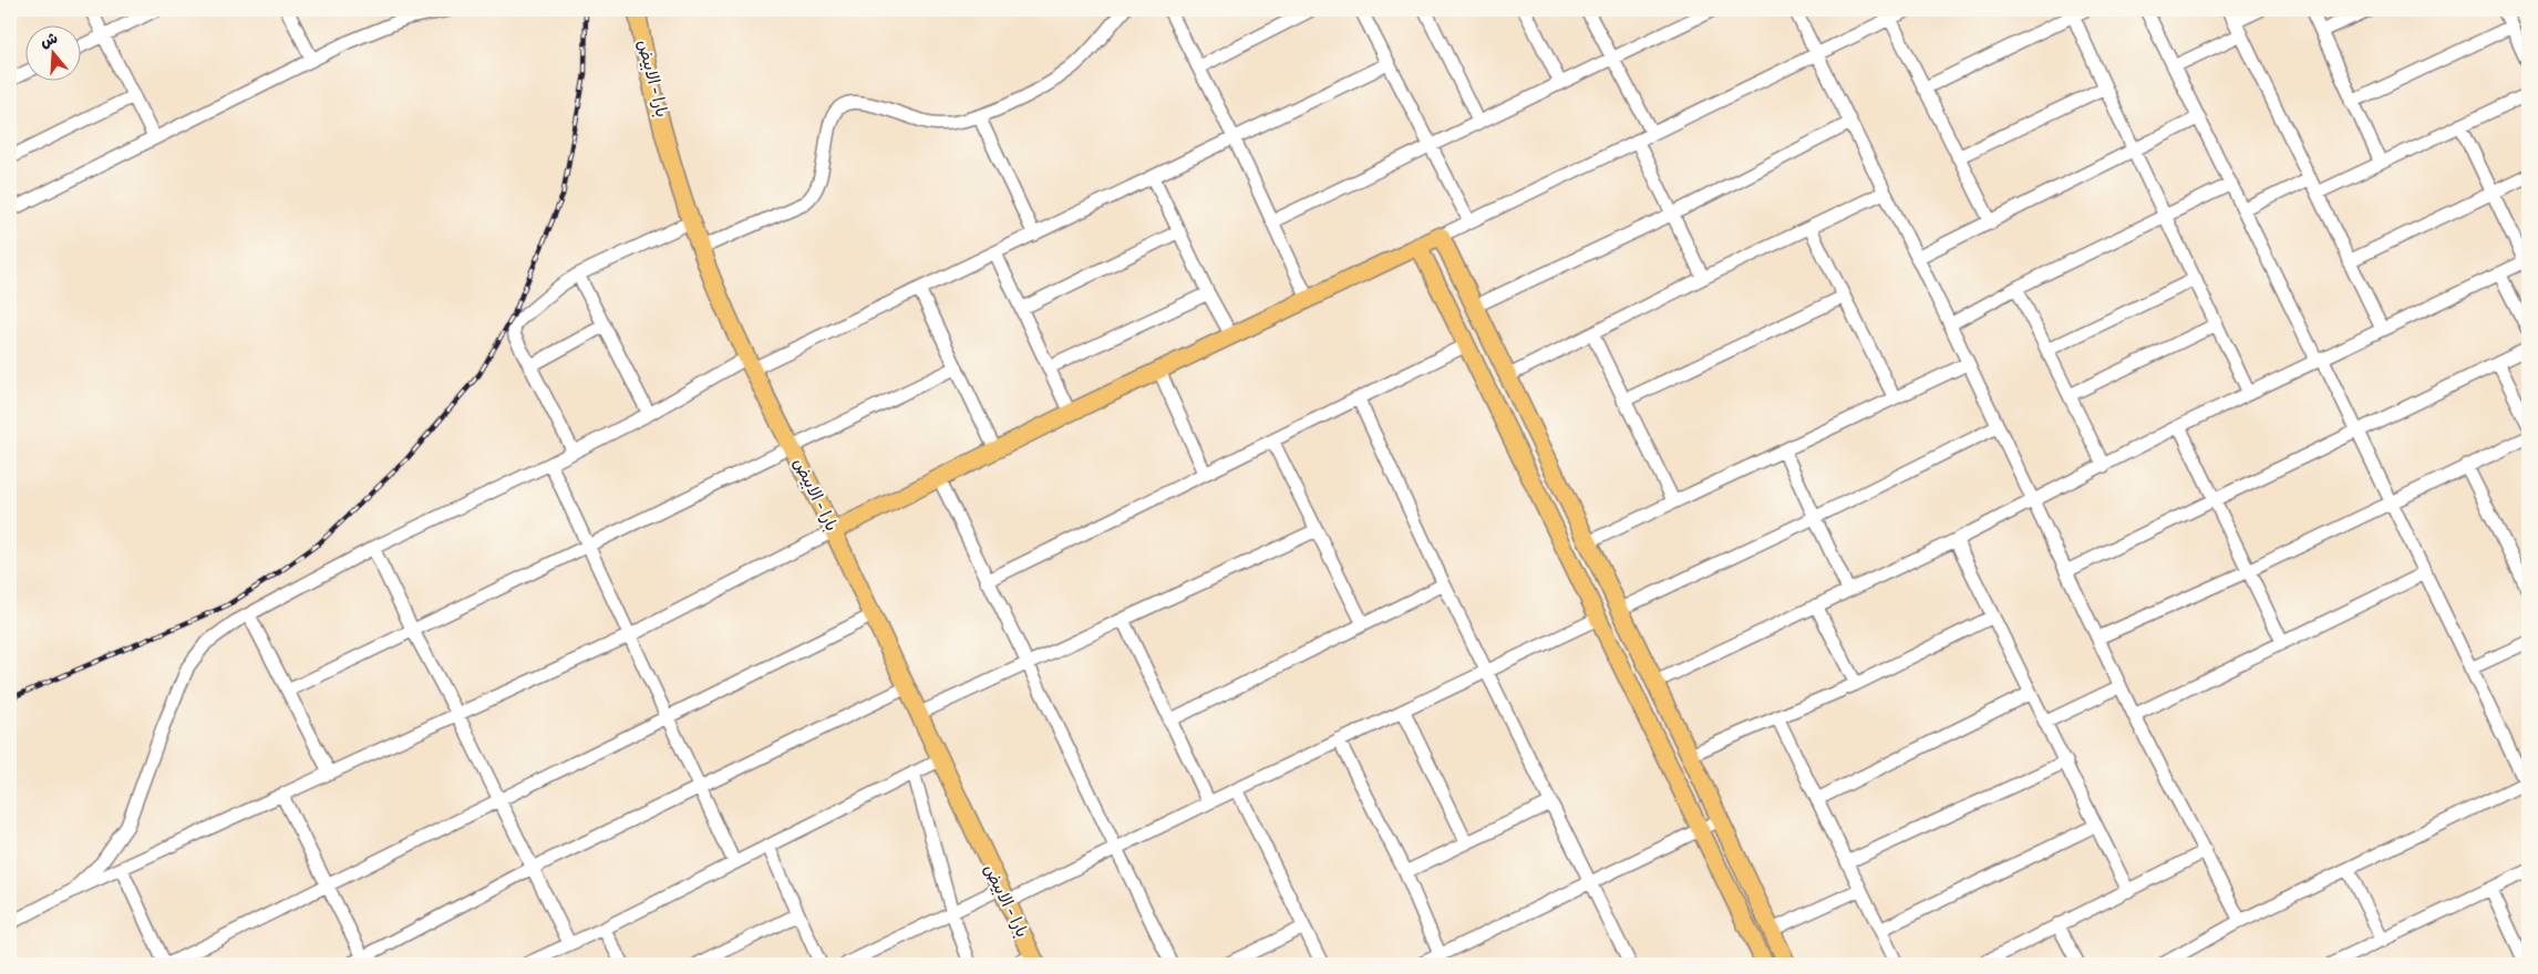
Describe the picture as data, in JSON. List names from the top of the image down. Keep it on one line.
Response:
{"streets":{"main road":["بارا - الابيض"]},"north":"top"}
